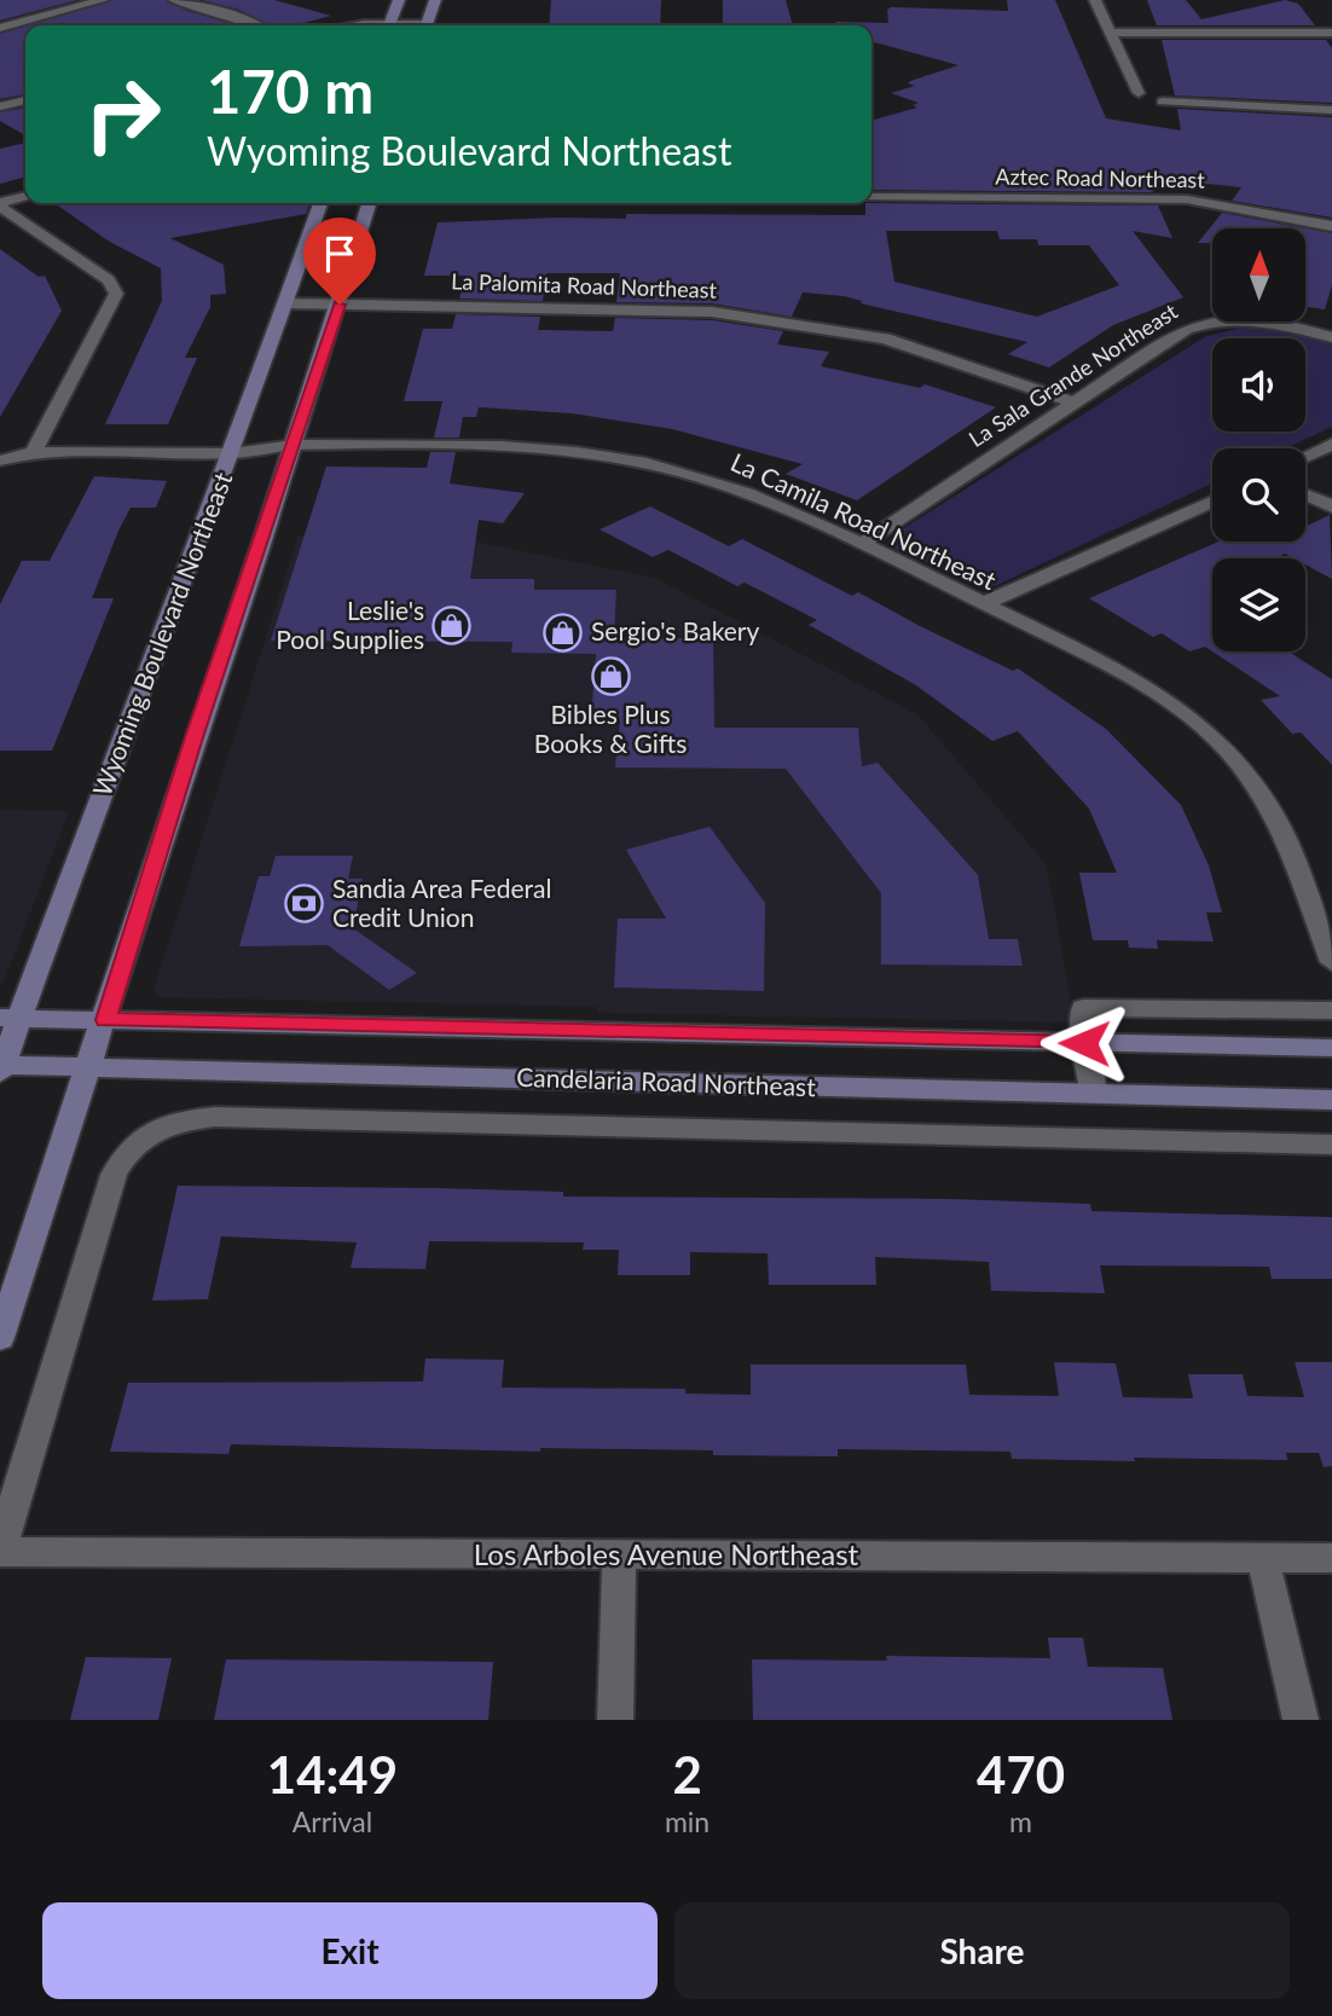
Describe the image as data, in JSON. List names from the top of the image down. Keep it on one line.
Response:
{"streets":{"main road":["Wyoming Boulevard Northeast","Candelaria Road Northeast"],"street":["Aztec Road Northeast","La Palomita Road Northeast","La Sala Grande Northeast","La Camila Road Northeast","Los Arboles Avenue Northeast"]},"crossings":[["La Palomita Road Northeast","La Sala Grande Northeast"],["La Palomita Road Northeast","Wyoming Boulevard Northeast"],["La Sala Grande Northeast","La Camila Road Northeast"],["La Camila Road Northeast","Wyoming Boulevard Northeast"],["Wyoming Boulevard Northeast","Candelaria Road Northeast"]],"places":{"shop":["Leslie's Pool Supplies","Sergio's Bakery","Bibles Plus Books & Gifts"],"bank":["Sandia Area Federal Credit Union"]},"north":"top","page":{"turn":["170 m","Wyoming Boulevard Northeast"],"eta":["14:49","Arrival","2","min","470","m"],"buttons":["Exit","Share"]}}
